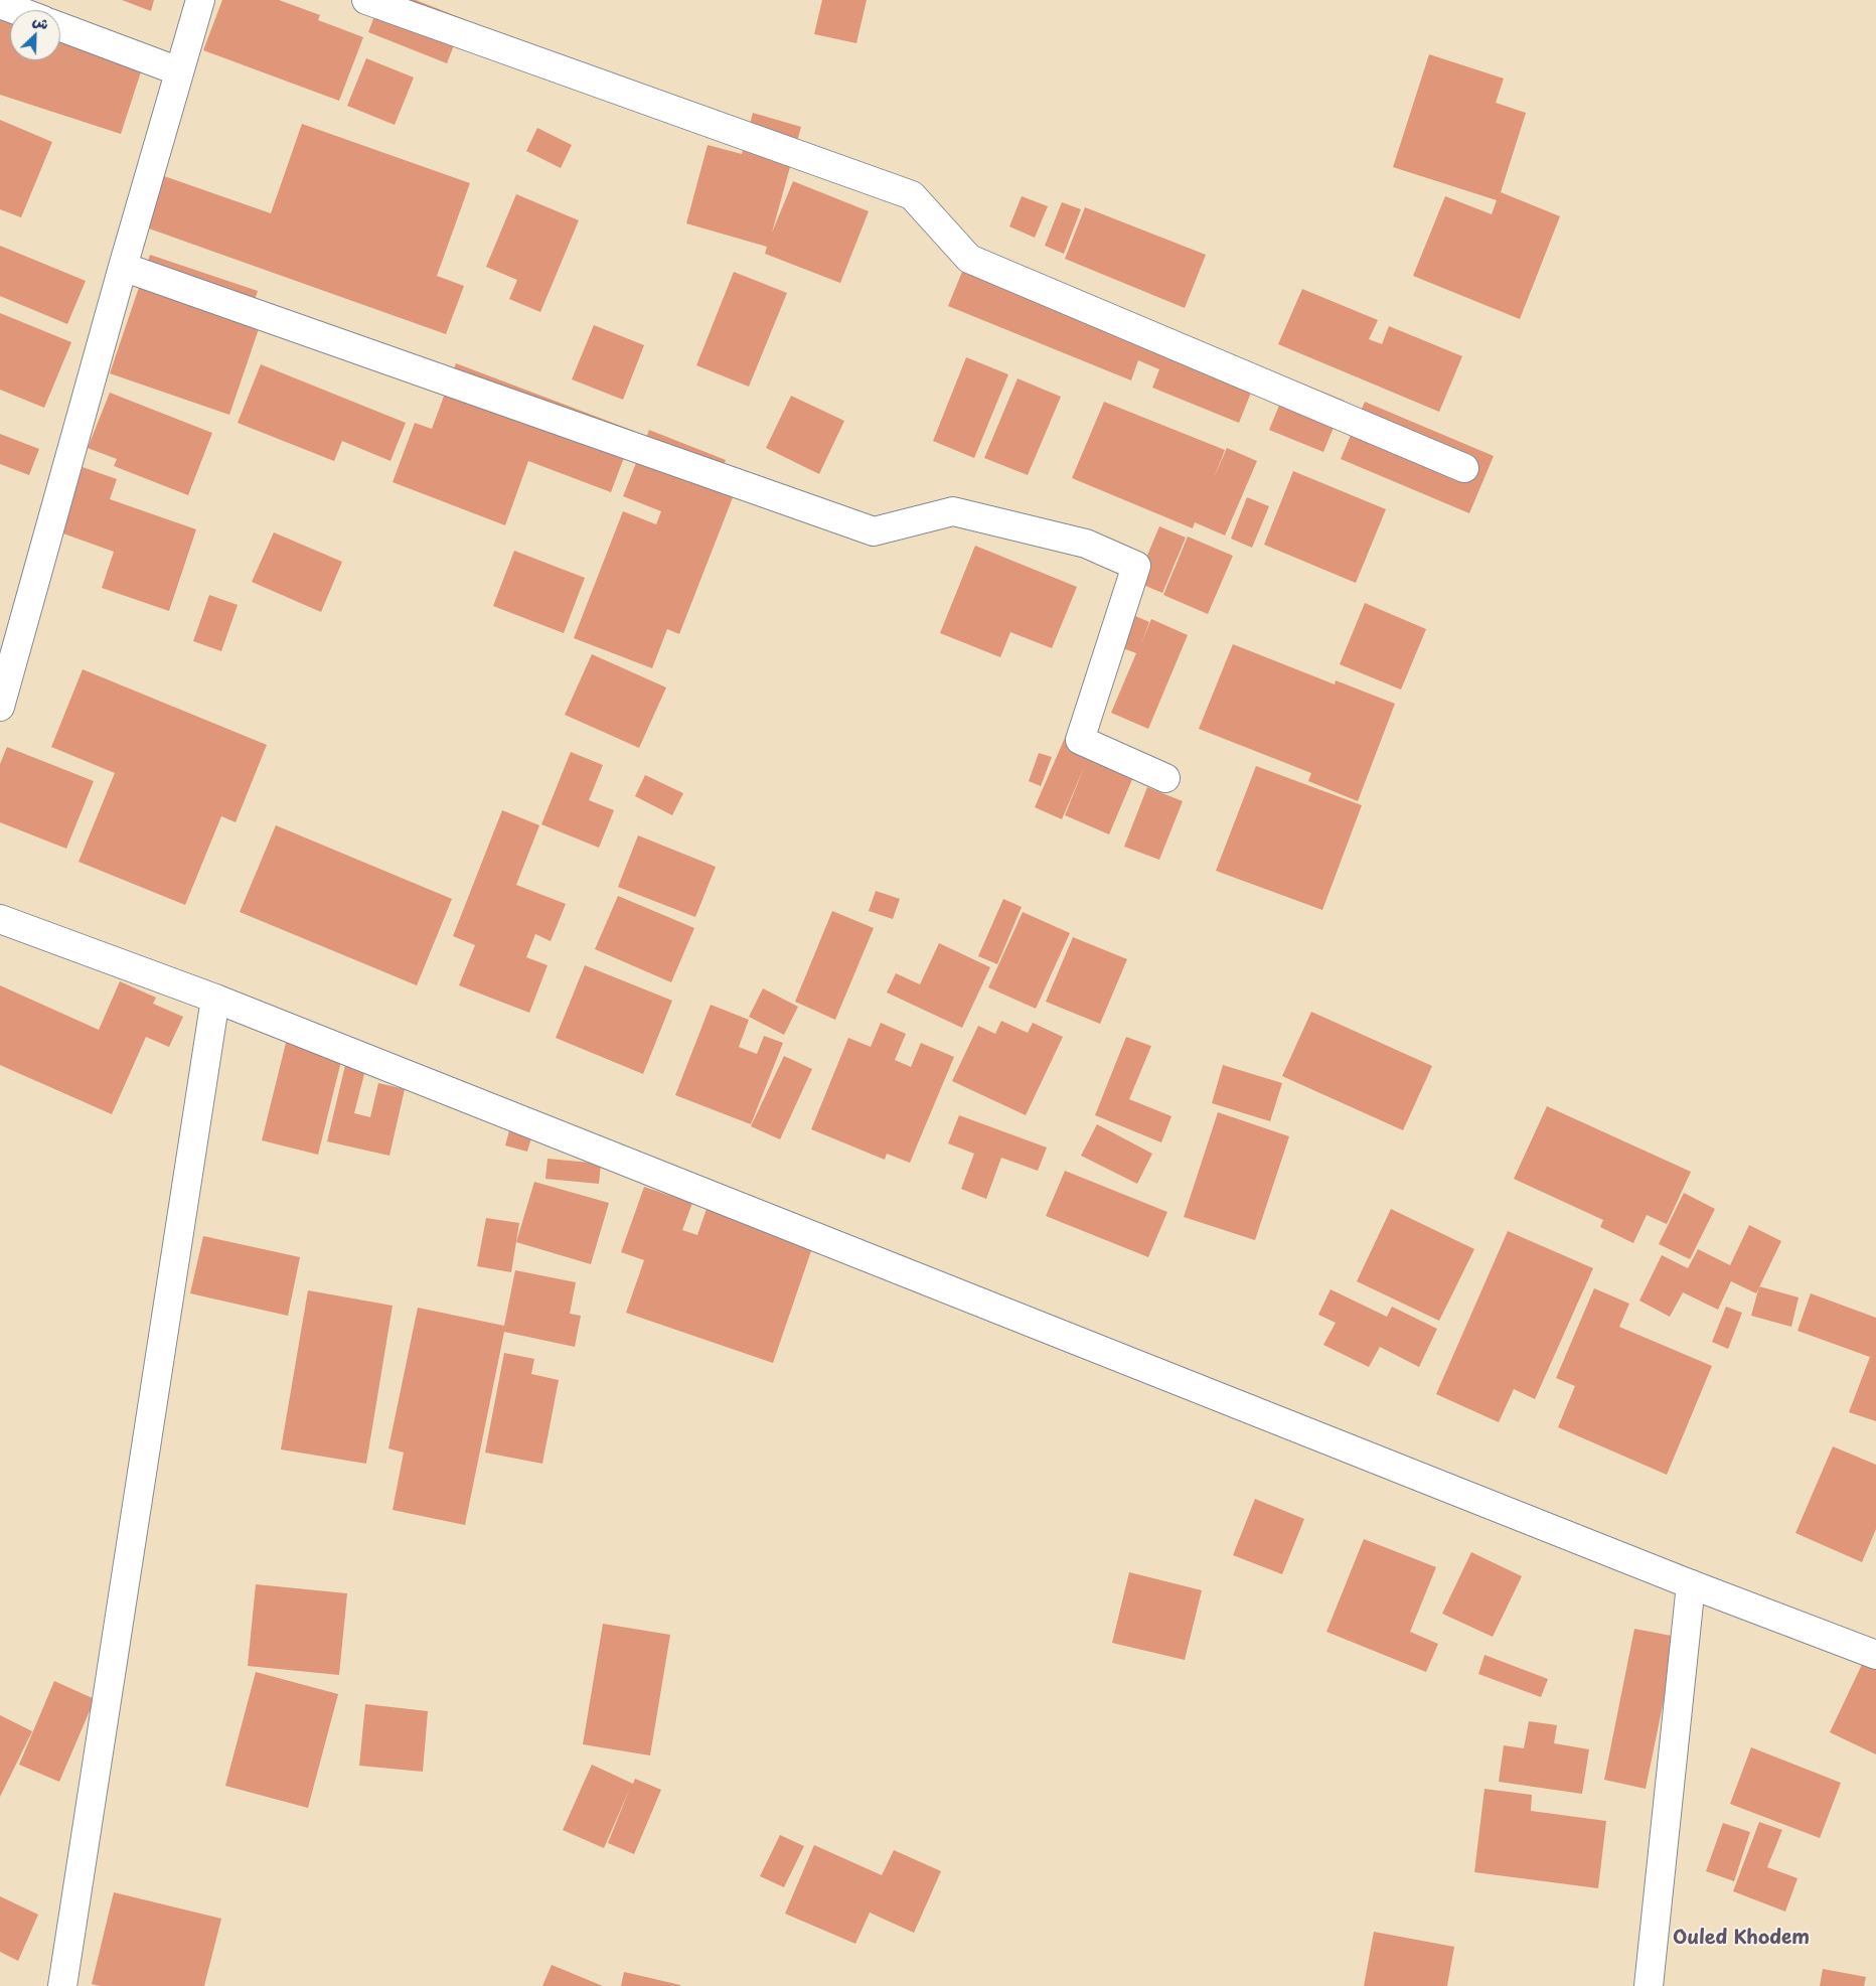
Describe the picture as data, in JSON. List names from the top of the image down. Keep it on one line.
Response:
{"districts":["Ouled Khodem"],"north":"top right"}
